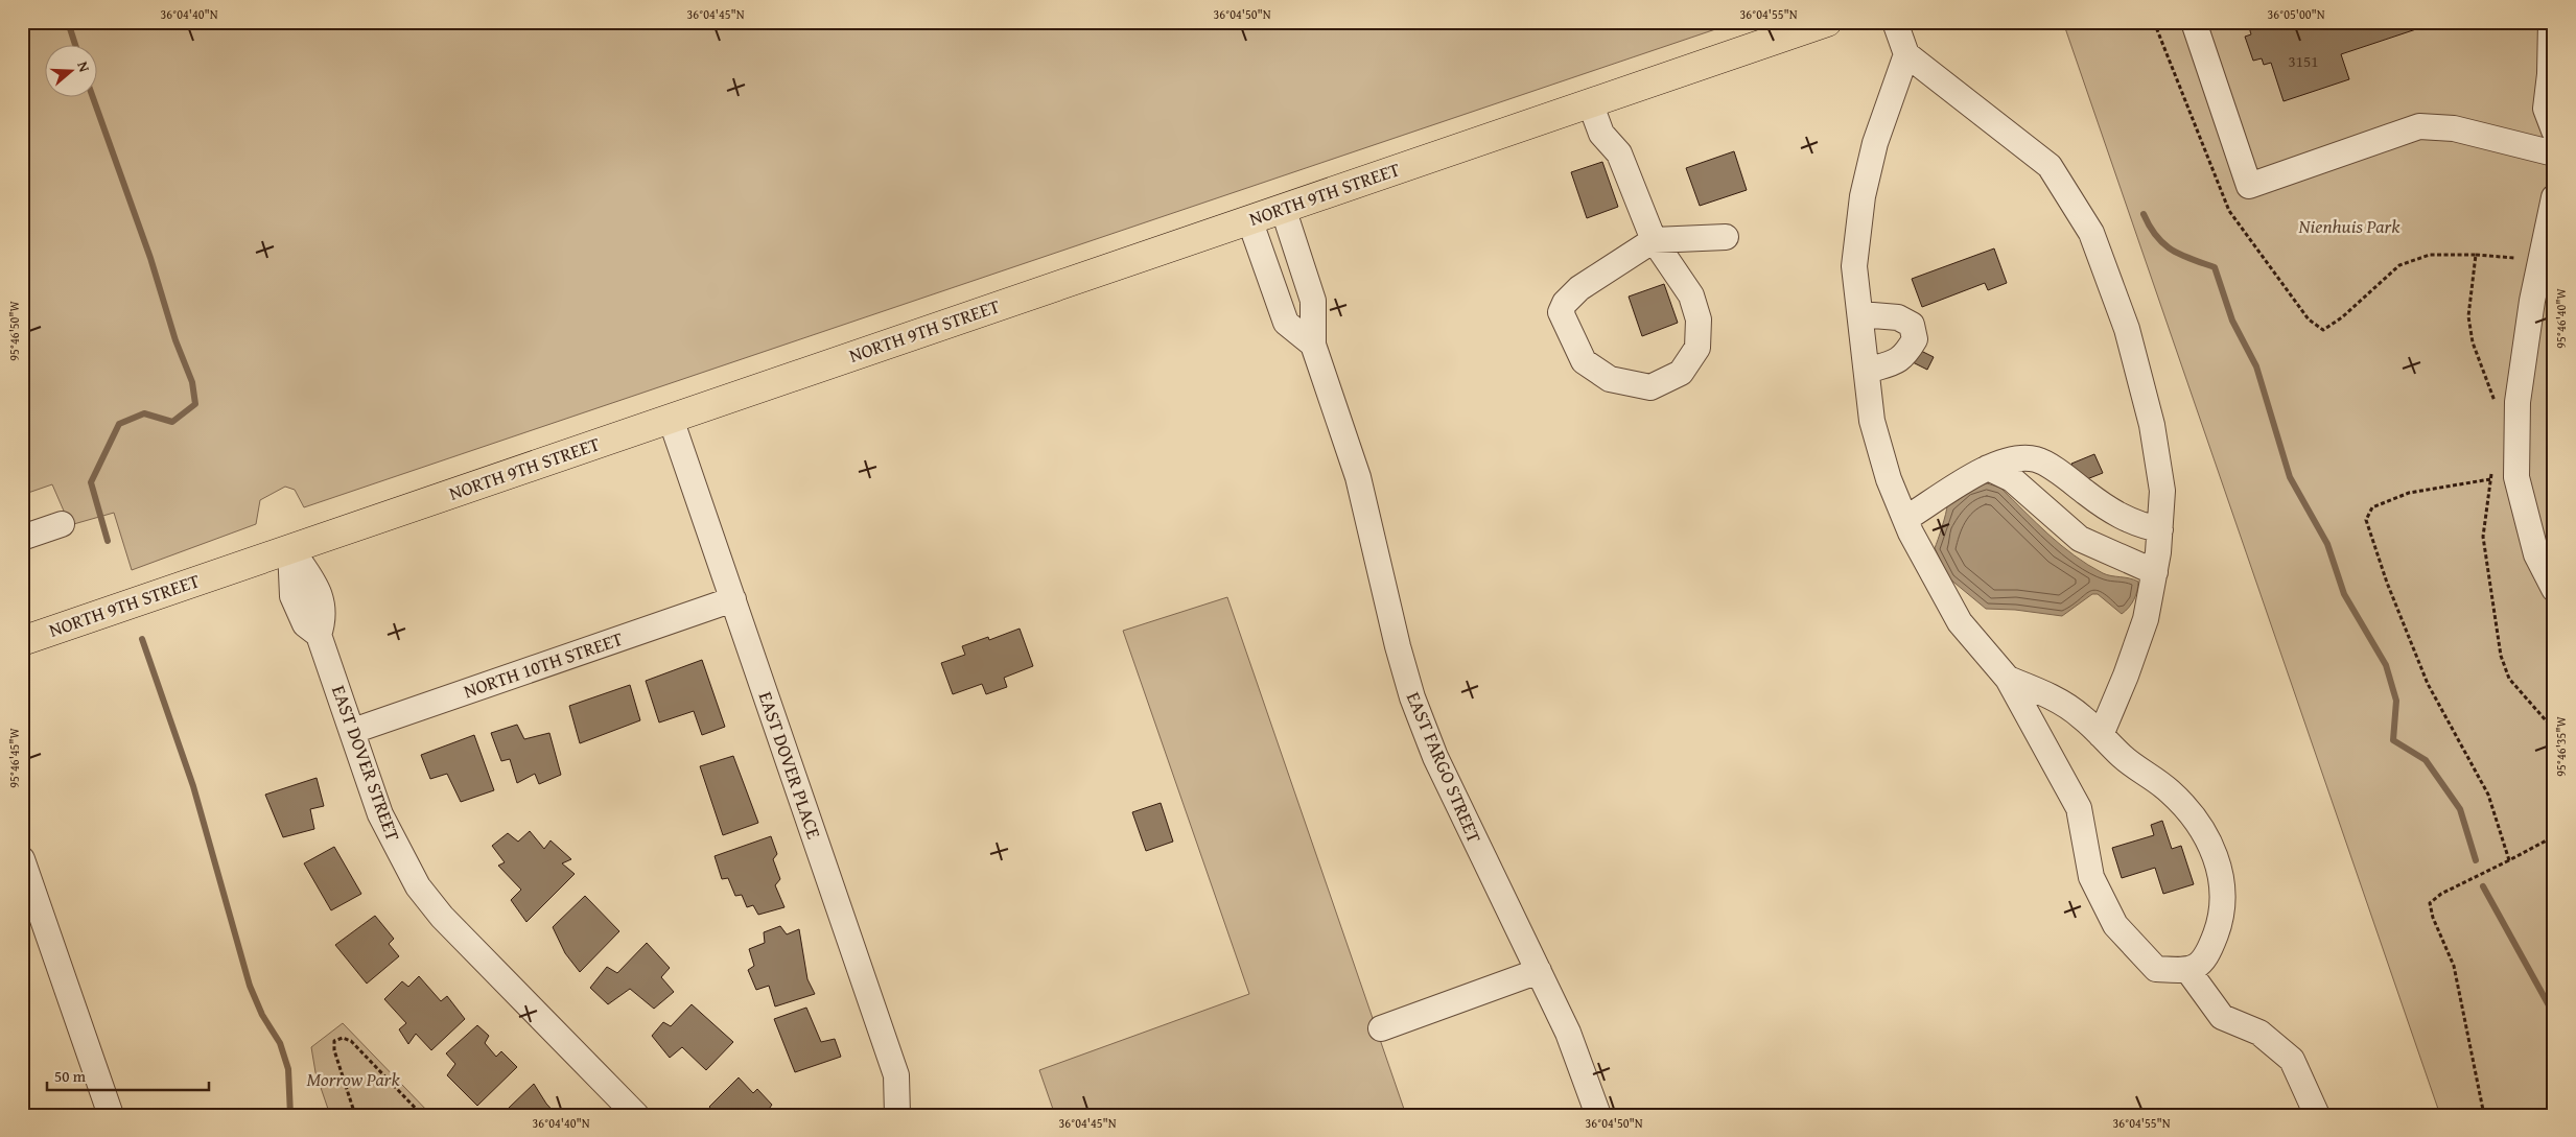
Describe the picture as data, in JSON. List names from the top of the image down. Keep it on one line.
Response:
{"streets":{"main road":["NORTH 9TH STREET"],"street":["NORTH 10TH STREET","EAST DOVER STREET","EAST DOVER PLACE","EAST FARGO STREET"]},"crossings":[["NORTH 9TH STREET","EAST DOVER STREET"],["NORTH 9TH STREET","EAST DOVER PLACE"],["NORTH 9TH STREET","EAST FARGO STREET"],["NORTH 10TH STREET","EAST DOVER STREET"],["NORTH 10TH STREET","EAST DOVER PLACE"]],"parks":["Nienhuis Park","Morrow Park"],"house_numbers":["3151"],"scale_bar":"50 m","north":"right","coordinates":["36°04'40\"N","36°04'45\"N","36°04'50\"N","36°04'55\"N","36°05'00\"N","95°46'40\"W","95°46'50\"W","95°46'35\"W","95°46'45\"W"]}
